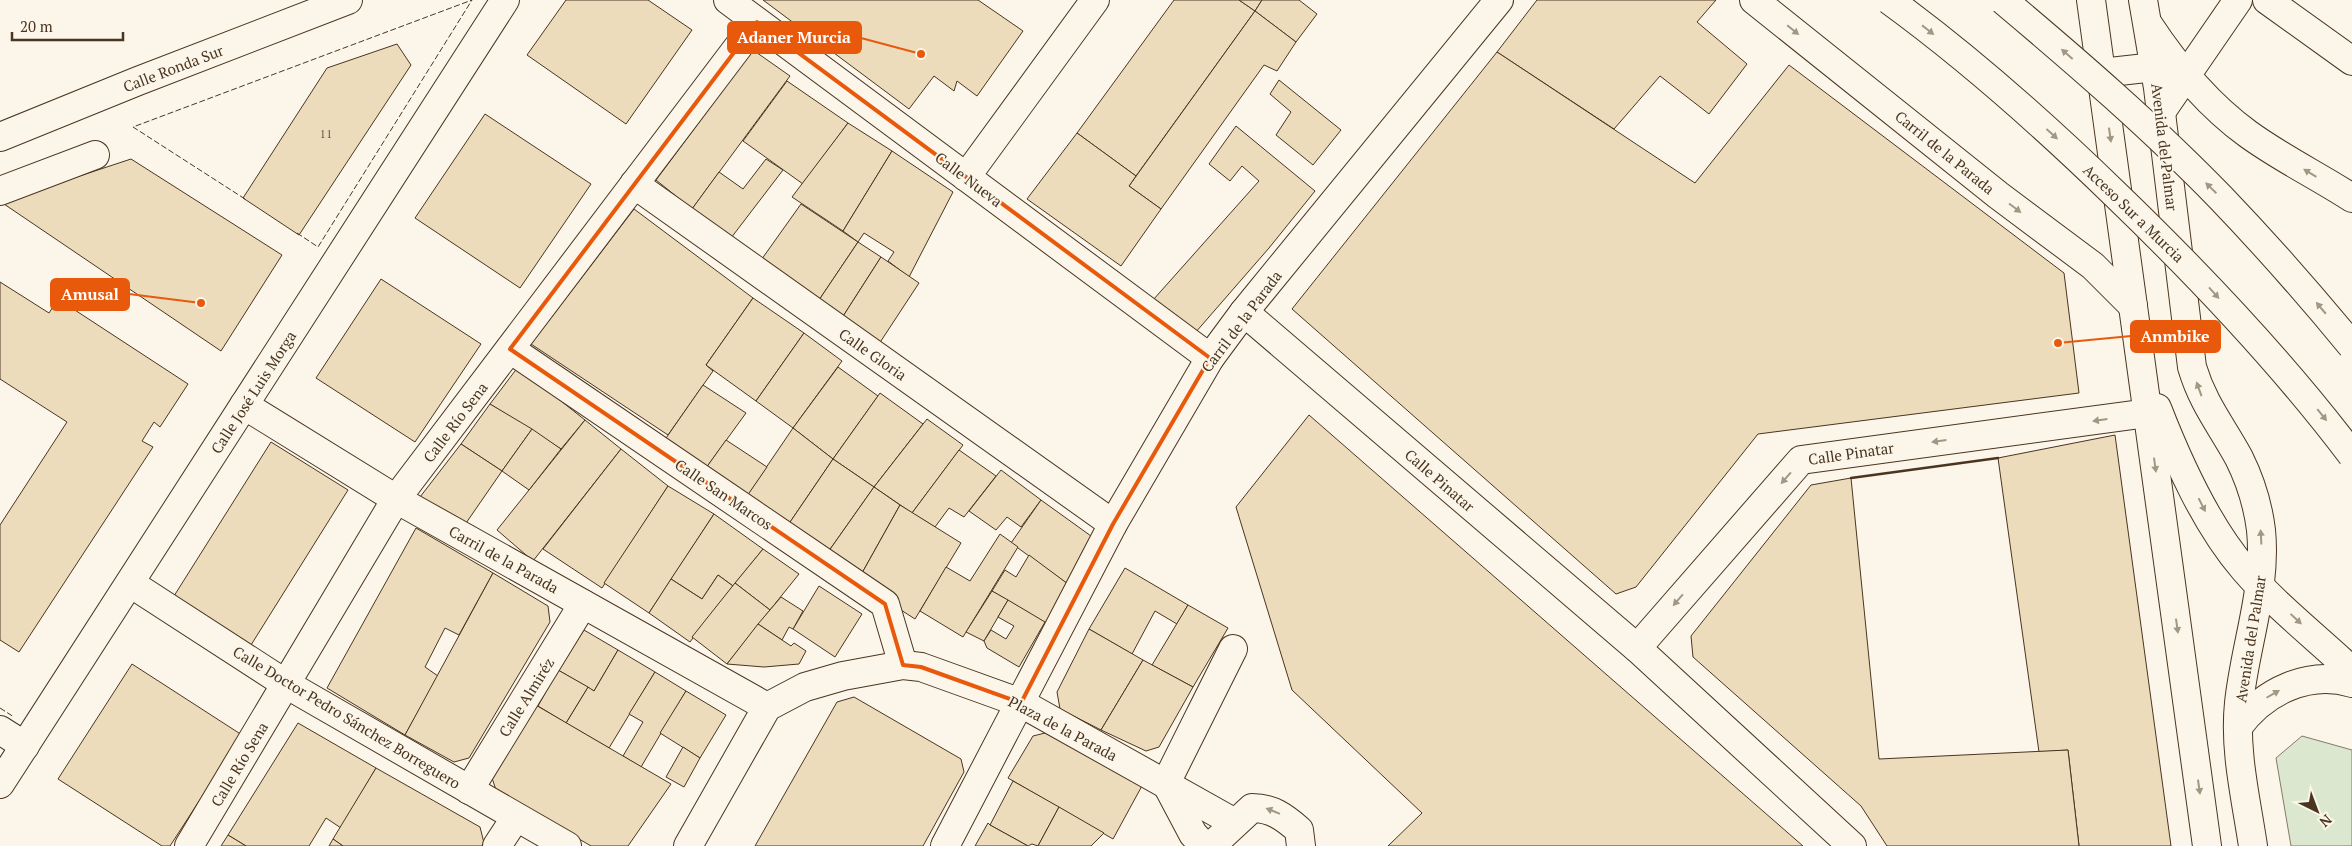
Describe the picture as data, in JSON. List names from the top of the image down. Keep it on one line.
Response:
{"streets":{"main road":["Calle Ronda Sur","Avenida del Palmar","Carril de la Parada","Calle Nueva","Acceso Sur a Murcia","Calle Gloria","Calle José Luis Morga","Calle Río Sena","Calle Pinatar","Calle San Marcos","Calle Almiréz","Calle Doctor Pedro Sánchez Borreguero","Plaza de la Parada"]},"crossings":[["Carril de la Parada","Calle Nueva"],["Carril de la Parada","Calle Gloria"],["Carril de la Parada","Calle José Luis Morga"],["Carril de la Parada","Calle Río Sena"],["Carril de la Parada","Calle Pinatar"],["Carril de la Parada","Calle Almiréz"],["Carril de la Parada","Plaza de la Parada"],["Calle Nueva","Calle Río Sena"],["Calle Gloria","Calle Río Sena"],["Calle José Luis Morga","Calle Doctor Pedro Sánchez Borreguero"],["Calle Río Sena","Calle San Marcos"],["Calle Río Sena","Calle Doctor Pedro Sánchez Borreguero"],["Calle San Marcos","Plaza de la Parada"],["Calle Almiréz","Calle Doctor Pedro Sánchez Borreguero"]],"one_way":["Calle Pinatar"],"places":["Adaner Murcia","Amusal","Anmbike"],"house_numbers":["11"],"scale_bar":"20 m","north":"bottom right"}
